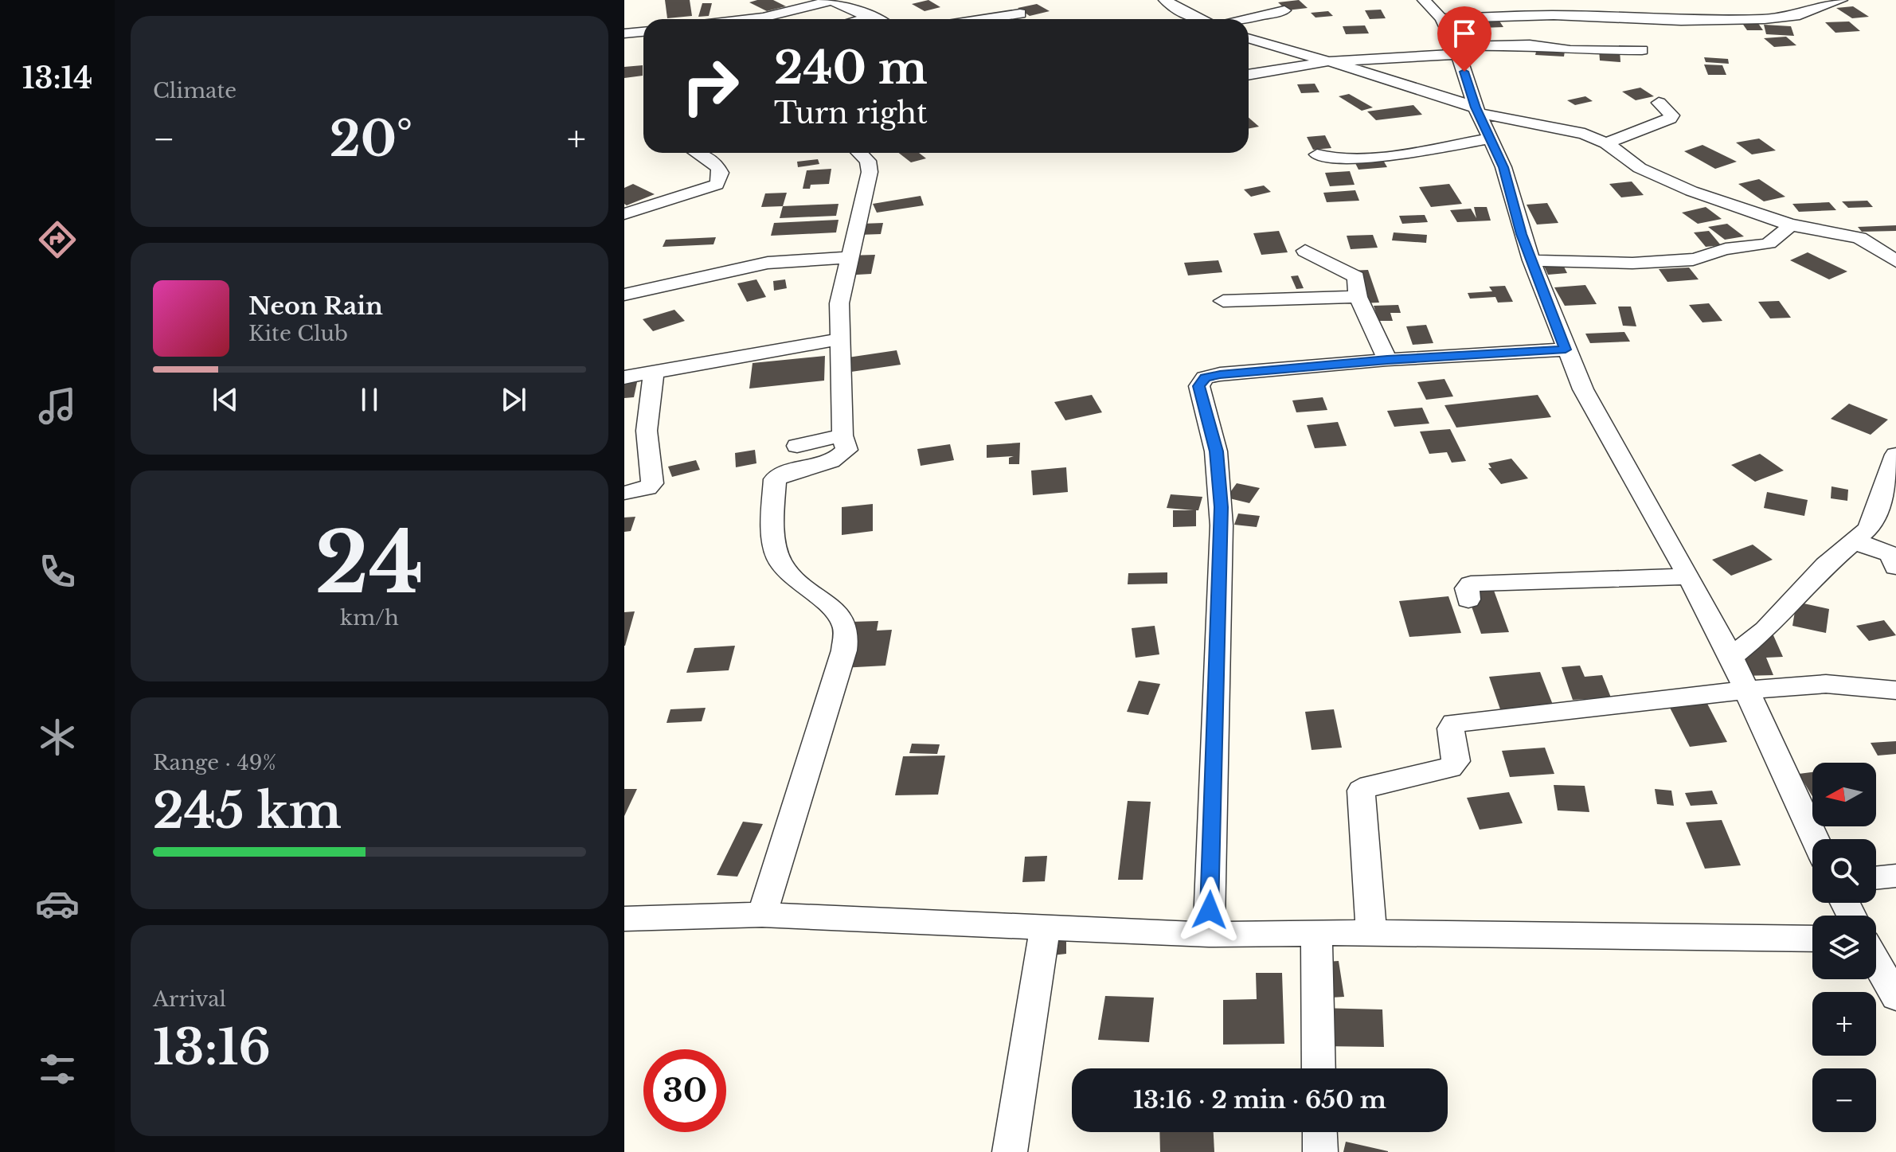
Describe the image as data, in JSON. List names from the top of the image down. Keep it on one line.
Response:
{"north":"left","page":{"tabs":"13:14","tile":["Climate",["24","km/h"],["Range · 49%","245 km"],["Arrival","13:16"]],"turn":["240 m","Turn right"],"heat":["−","20°","+"],"song":["Neon Rain","Kite Club"],"map_buttons":["+","−"],"limit":"30","trip":"13:16 · 2 min · 650 m"}}
